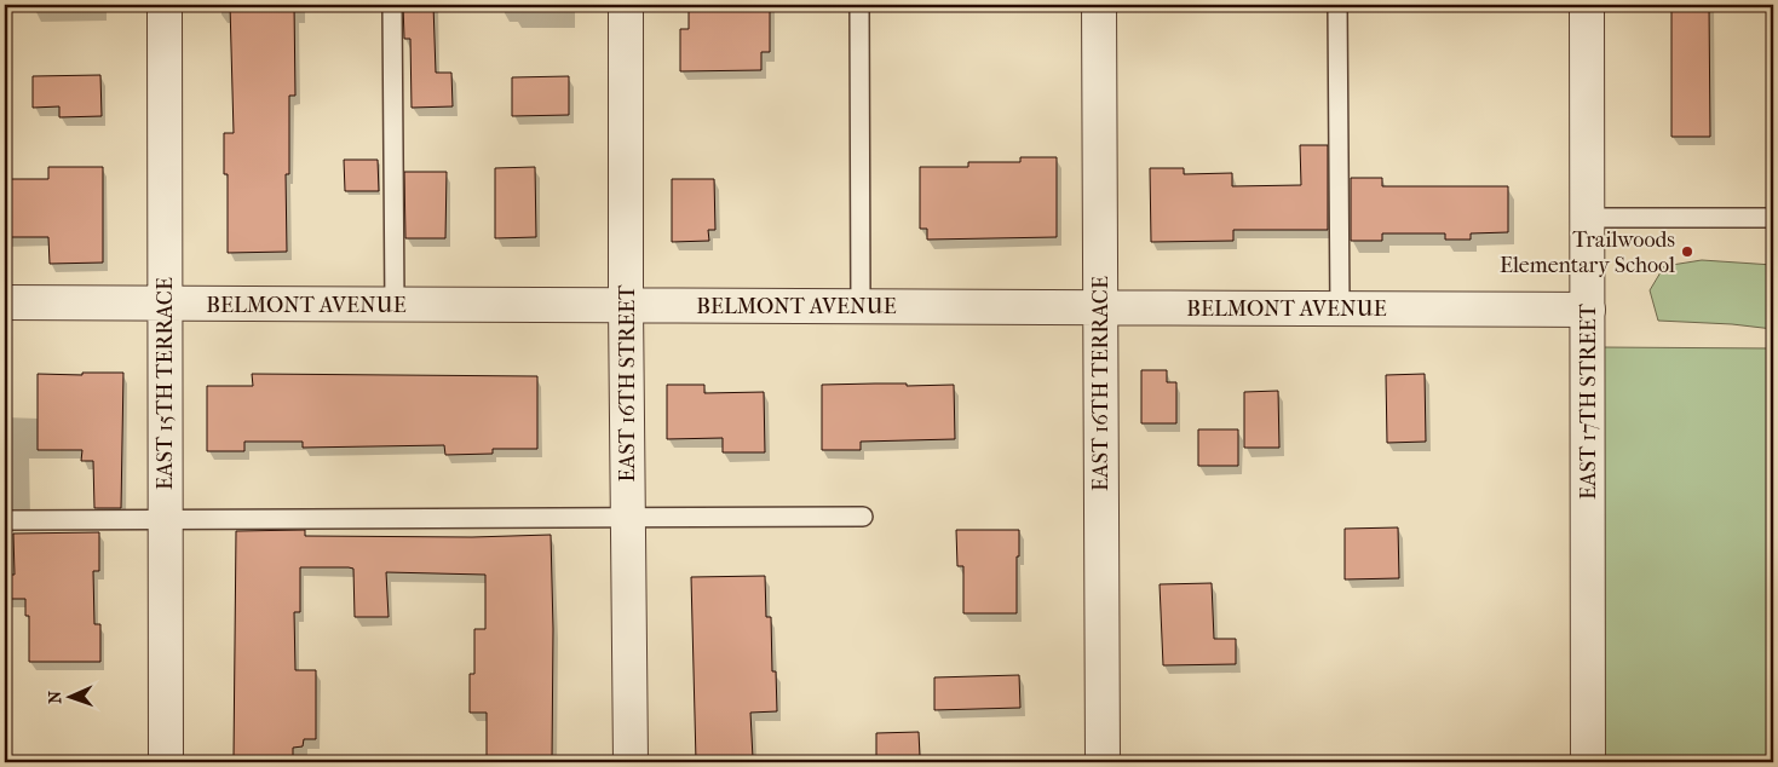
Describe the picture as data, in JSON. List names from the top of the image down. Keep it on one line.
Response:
{"streets":{"street":["BELMONT AVENUE","EAST 15TH TERRACE","EAST 16TH STREET","EAST 16TH TERRACE","EAST 17TH STREET"]},"crossings":[["BELMONT AVENUE","EAST 15TH TERRACE"],["BELMONT AVENUE","EAST 16TH STREET"],["BELMONT AVENUE","EAST 16TH TERRACE"],["BELMONT AVENUE","EAST 17TH STREET"]],"places":["Trailwoods Elementary School"],"north":"left"}
